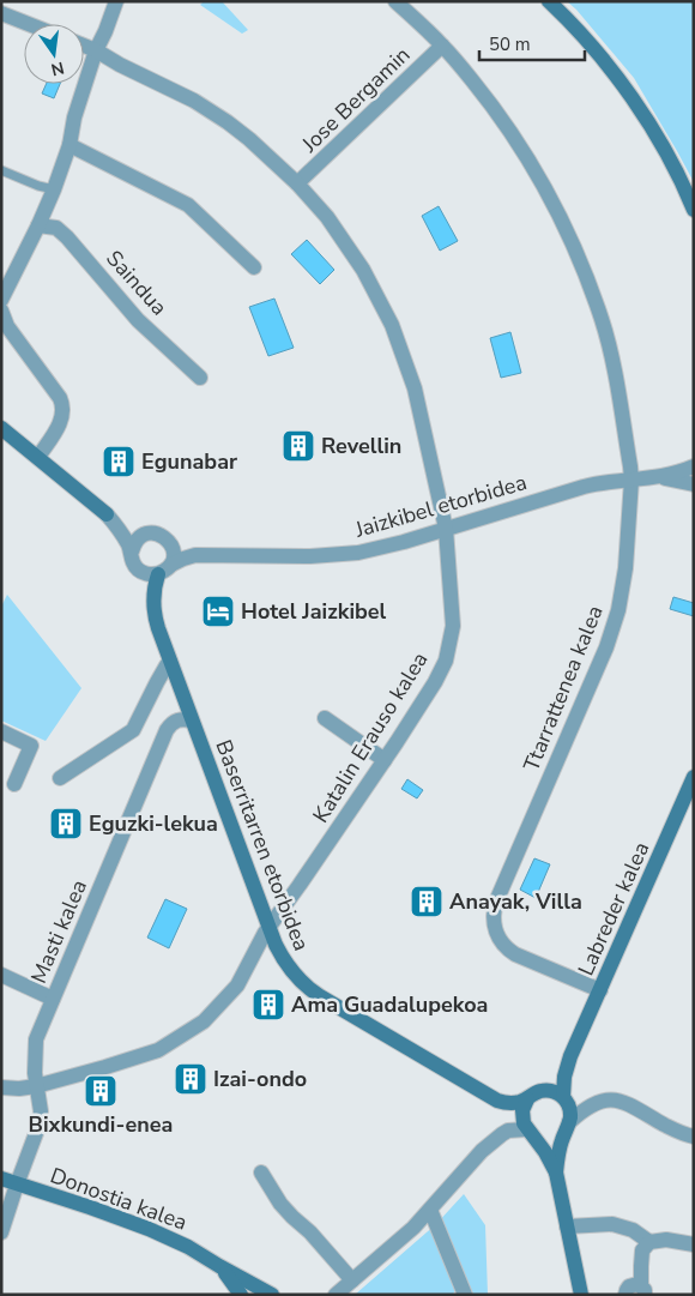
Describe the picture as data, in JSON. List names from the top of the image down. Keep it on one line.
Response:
{"streets":{"street":["Jose Bergamin","Saindua","Jaizkibel etorbidea","Ttarrattenea kalea","Katalin Erauso kalea","Baserritarren etorbidea","Labreder kalea","Masti kalea","Donostia kalea"]},"crossings":[["Jose Bergamin","Ttarrattenea kalea"],["Jose Bergamin","Katalin Erauso kalea"],["Jaizkibel etorbidea","Ttarrattenea kalea"],["Jaizkibel etorbidea","Katalin Erauso kalea"],["Jaizkibel etorbidea","Baserritarren etorbidea"],["Ttarrattenea kalea","Labreder kalea"],["Katalin Erauso kalea","Baserritarren etorbidea"],["Katalin Erauso kalea","Masti kalea"],["Baserritarren etorbidea","Labreder kalea"],["Baserritarren etorbidea","Masti kalea"],["Masti kalea","Donostia kalea"]],"places":{"building":["Revellin","Egunabar","Eguzki-lekua","Anayak, Villa","Ama Guadalupekoa","Izai-ondo","Bixkundi-enea"],"hotel":["Hotel Jaizkibel"]},"scale_bar":"50 m","north":"bottom"}
